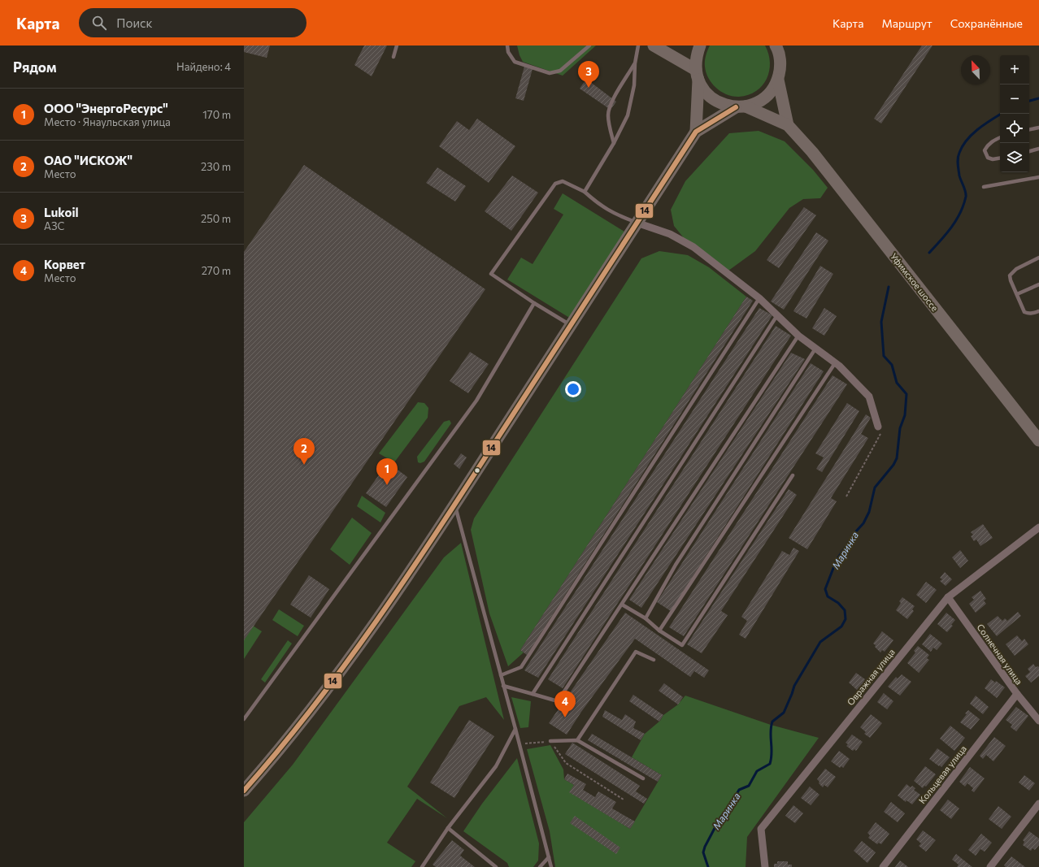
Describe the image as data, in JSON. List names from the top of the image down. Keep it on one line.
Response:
{"streets":{"main road":["Уфимское шоссе"],"street":["Солнечная улица","Овражная улица","Кольцевая улица"]},"crossings":[["Солнечная улица","Овражная улица"],["Солнечная улица","Кольцевая улица"]],"water":["Маринка"],"lines":["transit line 14"],"north":"top left","page":{"header":"Карта","search":"Поиск","nav":["Карта","Маршрут","Сохранённые"],"heading":["Рядом","Найдено: 4"],"map_buttons":["+","−"],"pins":["3","2","1","4"],"list":[{"mark":"1","name":"ООО \"ЭнергоРесурс\"","note":"Место · Янаульская улица","value":"170 m"},{"mark":"2","name":"ОАО \"ИСКОЖ\"","note":"Место","value":"230 m"},{"mark":"3","name":"Lukoil","note":"АЗС","value":"250 m"},{"mark":"4","name":"Корвет","note":"Место","value":"270 m"}]}}
